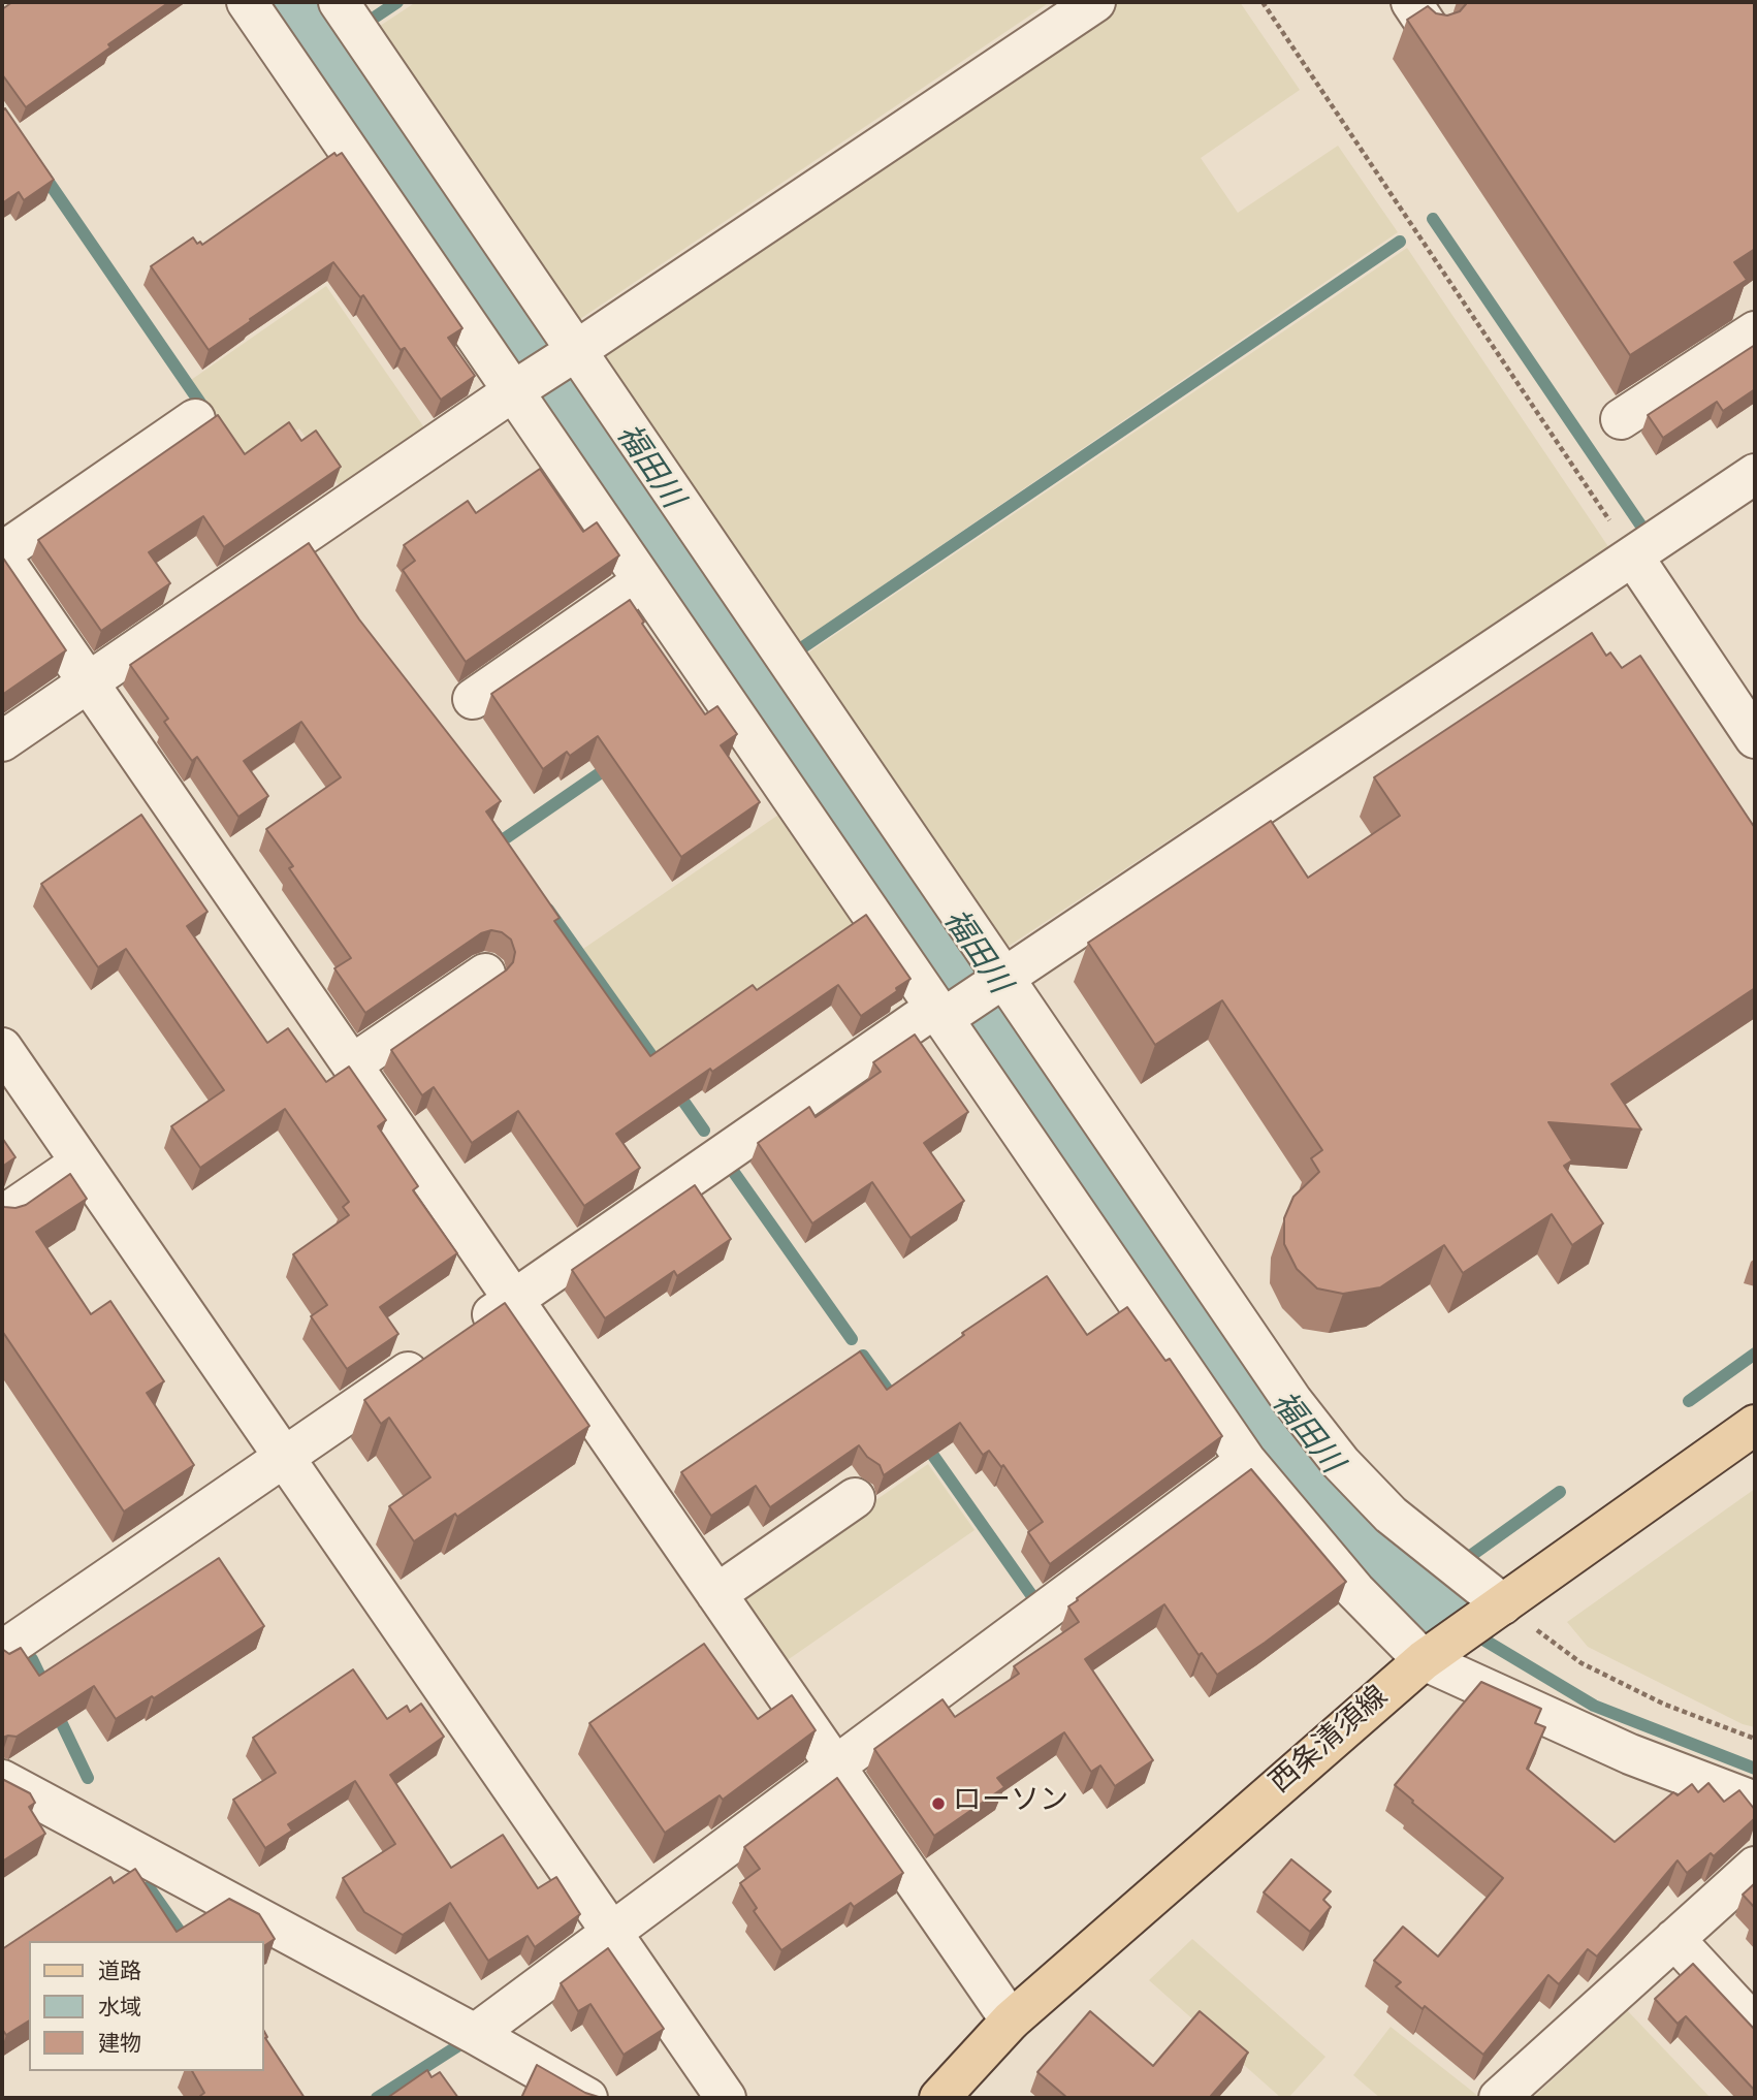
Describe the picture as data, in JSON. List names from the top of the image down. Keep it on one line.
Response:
{"streets":{"main road":["西条清須線"]},"water":["福田川"],"places":["ローソン"],"legend":["道路","水域","建物"]}
